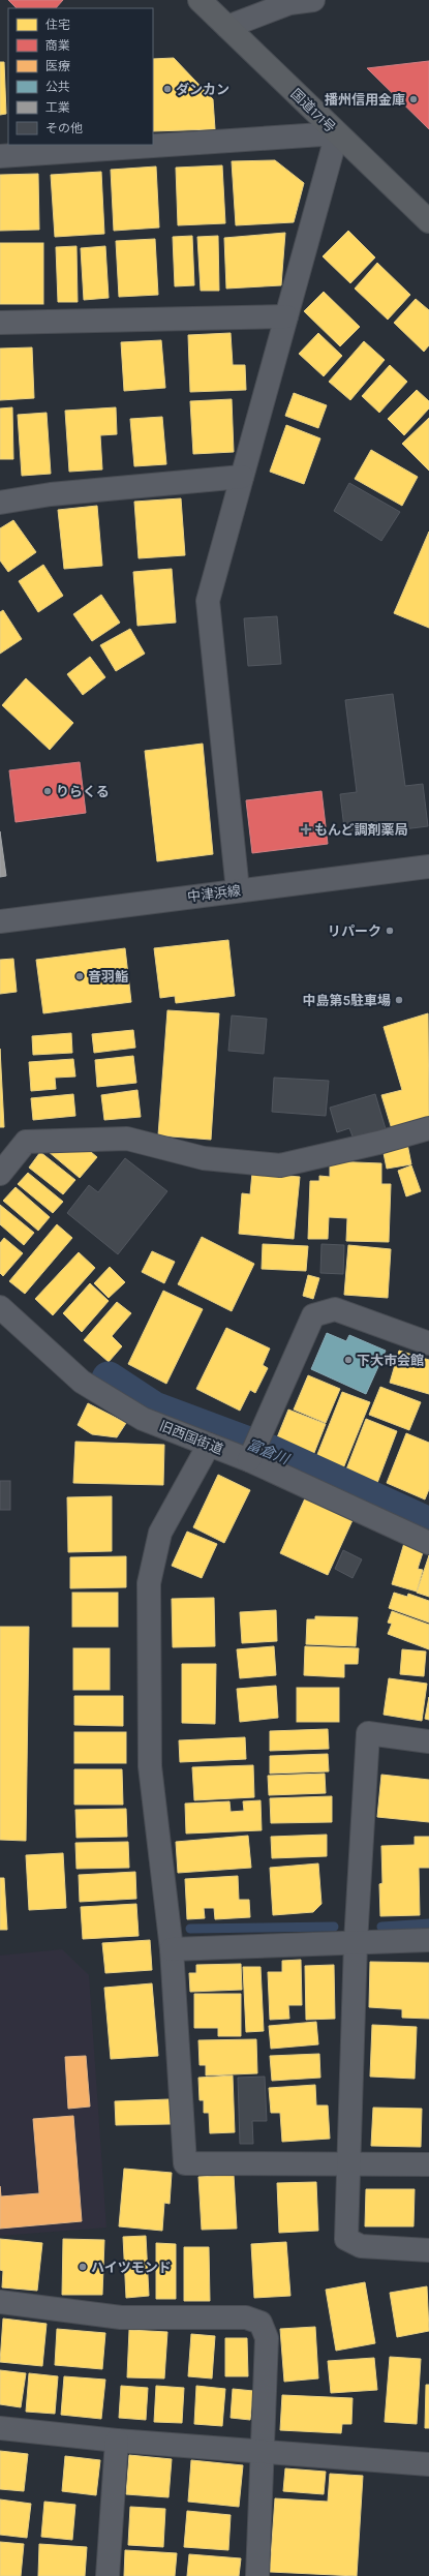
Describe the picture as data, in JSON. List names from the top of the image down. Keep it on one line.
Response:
{"streets":{"highway":["国道171号"],"street":["中津浜線","旧西国街道"]},"water":["富倉川"],"places":{"other":["ダンカン","播州信用金庫","りらくる","リパーク","音羽鮨","中島第5駐車場","下大市会館","ハイツモンド"],"health":["もんど調剤薬局"]},"legend":["住宅","商業","医療","公共","工業","その他"]}
